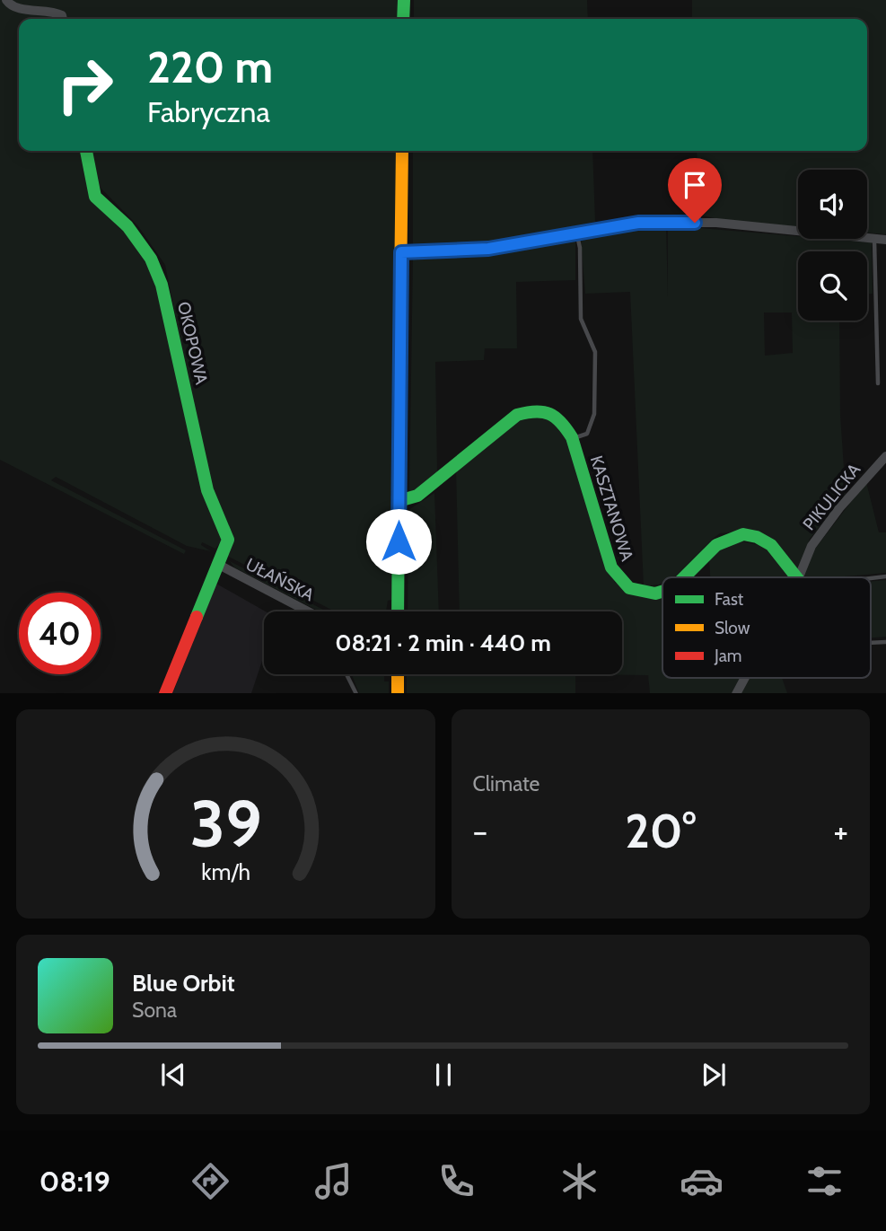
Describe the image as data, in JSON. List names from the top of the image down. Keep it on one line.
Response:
{"streets":{"street":["OKOPOWA","PIKULICKA","KASZTANOWA","UŁAŃSKA"]},"crossings":[["OKOPOWA","UŁAŃSKA"]],"legend":["Fast","Slow","Jam"],"page":{"turn":["220 m","Fabryczna"],"limit":"40","trip":"08:21 · 2 min · 440 m","tile":"Climate","heat":["−","20°","+"],"song":["Blue Orbit","Sona"],"tabs":"08:19","gauge":["39","km/h"]}}
